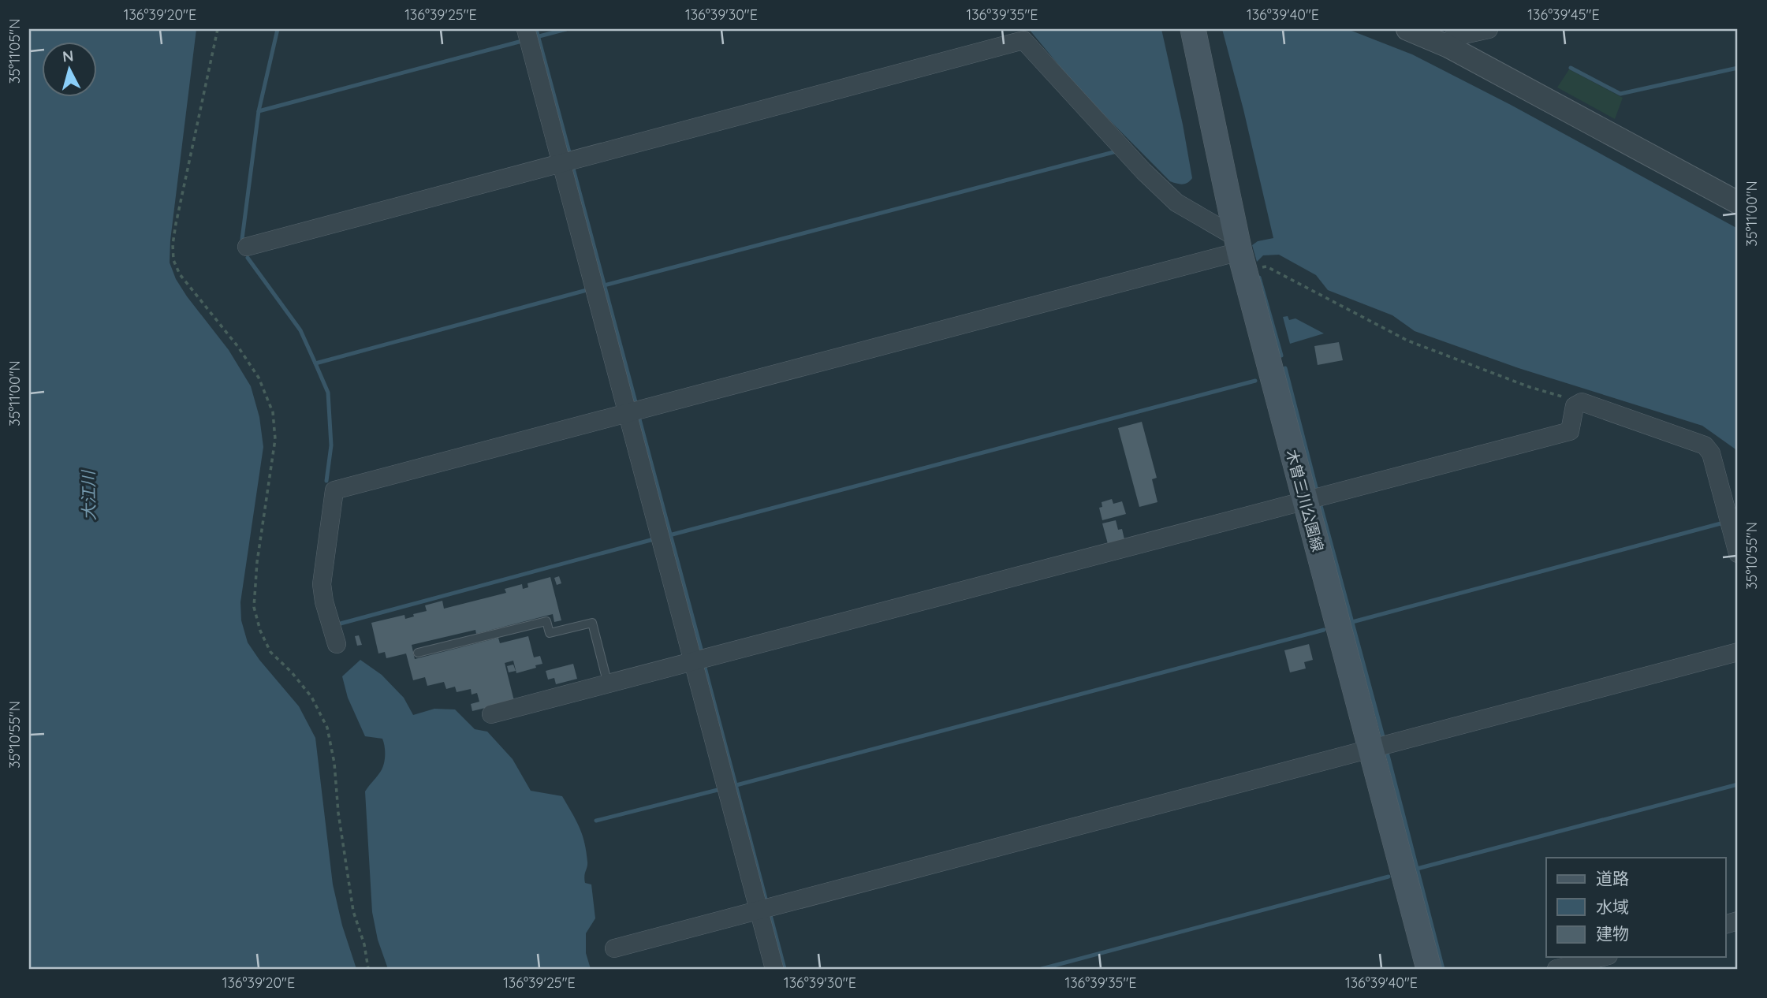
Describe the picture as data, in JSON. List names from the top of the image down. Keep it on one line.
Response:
{"streets":{"main road":["木曽三川公園線"]},"water":["大江川"],"legend":["道路","水域","建物"],"north":"top","coordinates":["136°39'20\"E","136°39'25\"E","136°39'30\"E","136°39'35\"E","136°39'40\"E","136°39'45\"E","35°11'05\"N","35°11'00\"N","35°10'55\"N"]}
